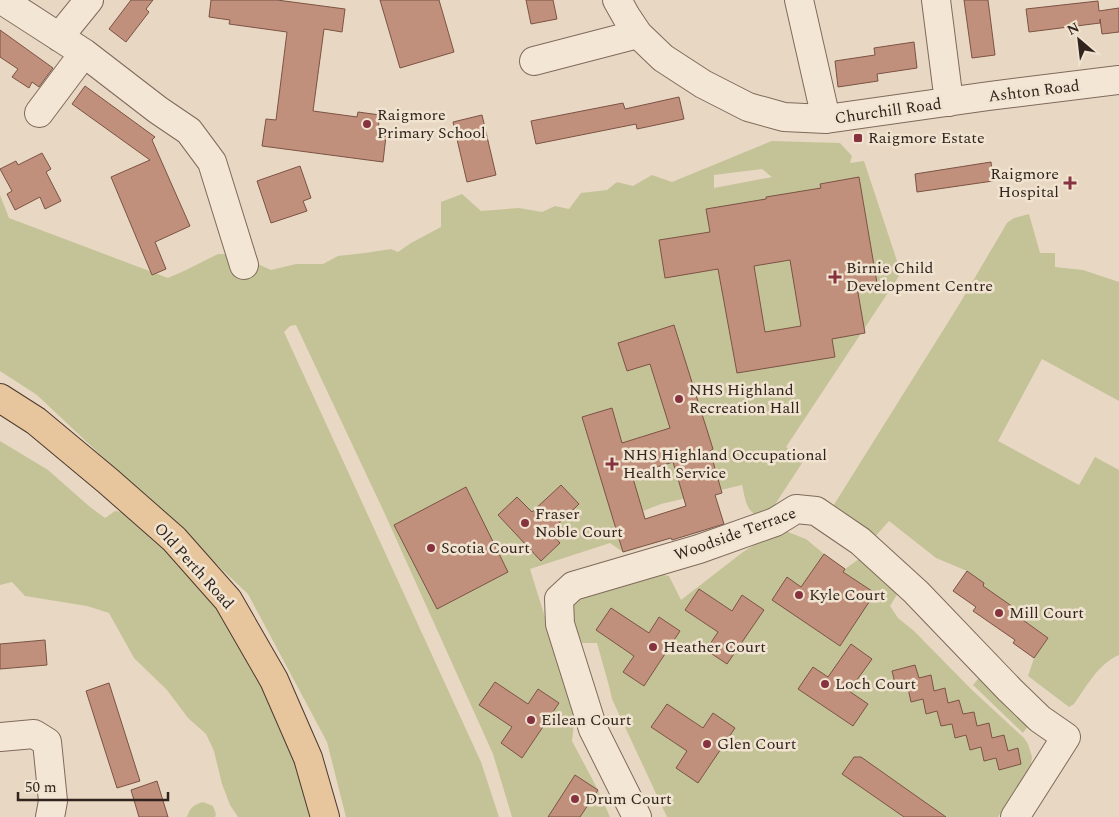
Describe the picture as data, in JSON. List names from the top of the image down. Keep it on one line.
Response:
{"streets":{"main road":["Old Perth Road"],"street":["Ashton Road","Churchill Road","Woodside Terrace"]},"crossings":[["Ashton Road","Churchill Road"]],"places":{"other":["Raigmore Primary School","NHS Highland Recreation Hall","Fraser Noble Court","Scotia Court","Kyle Court","Mill Court","Heather Court","Loch Court","Eilean Court","Glen Court","Drum Court"],"transit":["Raigmore Estate"],"health":["Raigmore Hospital","Birnie Child Development Centre","NHS Highland Occupational Health Service"]},"scale_bar":"50 m","north":"top left"}
